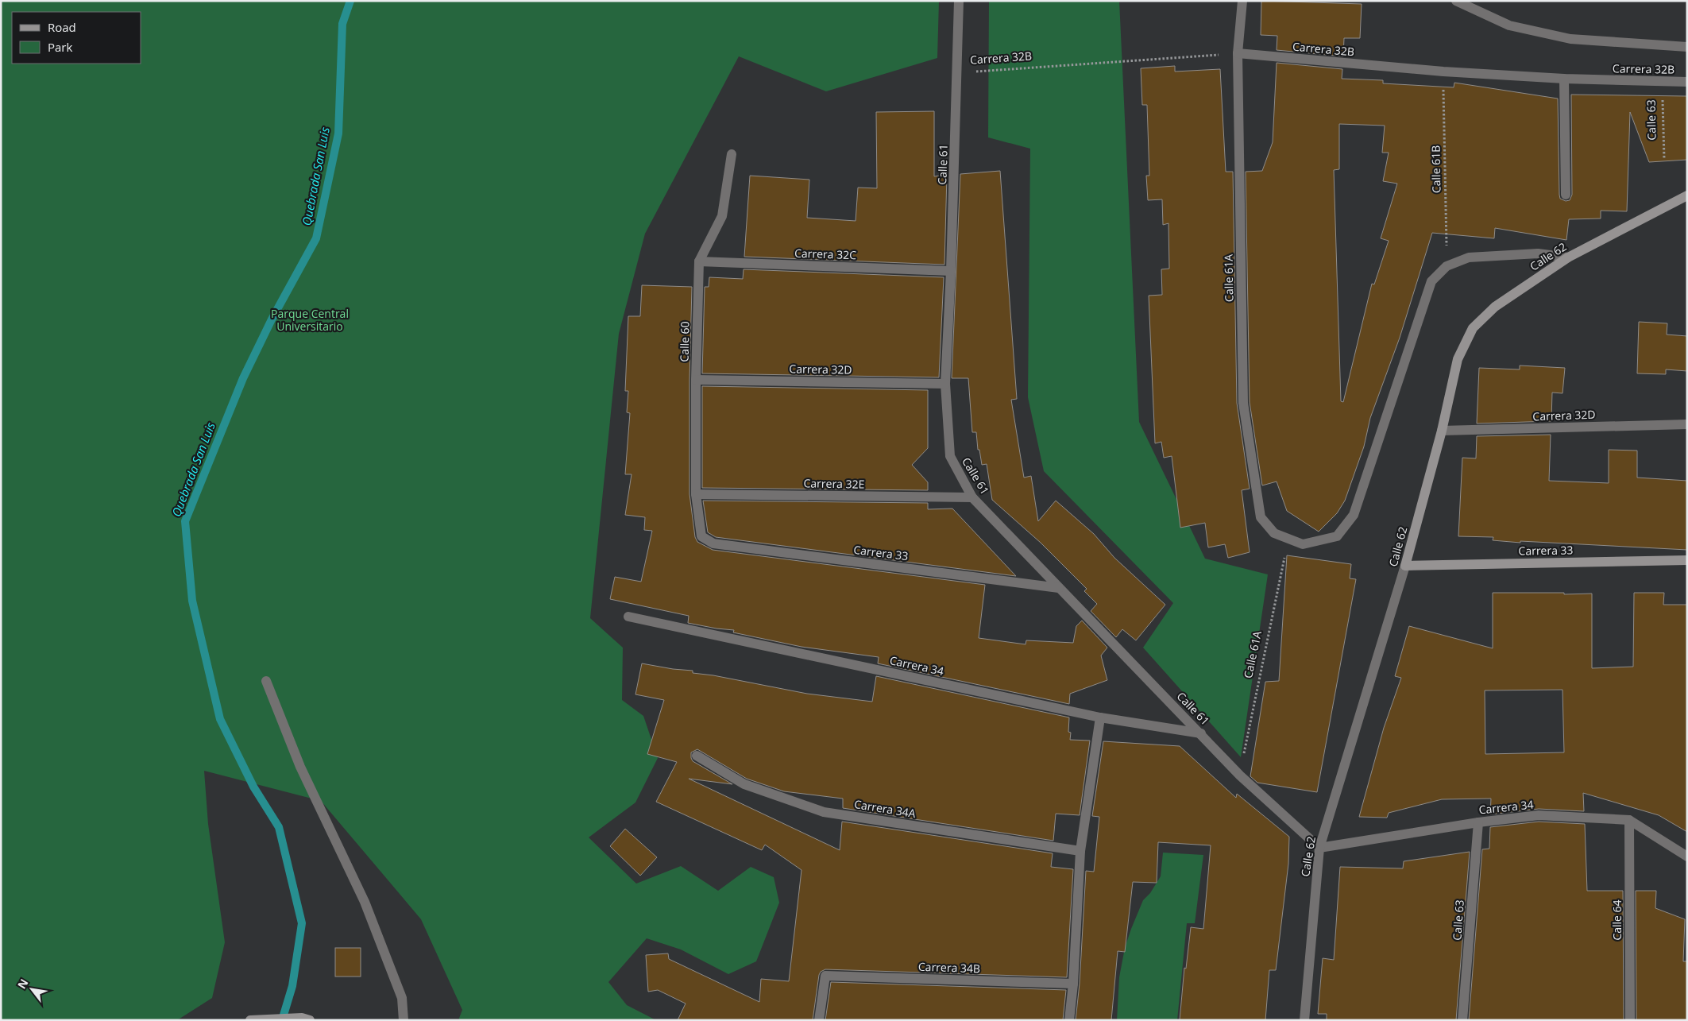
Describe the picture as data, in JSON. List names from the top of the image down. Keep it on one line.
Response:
{"streets":{"main road":["Calle 62","Carrera 33"],"street":["Carrera 32B","Calle 63","Calle 61","Carrera 32C","Calle 61A","Calle 60","Carrera 32D","Carrera 32E","Carrera 34","Carrera 34A","Calle 64","Carrera 34B"],"path":["Calle 61B"]},"crossings":[["Carrera 32B","Calle 63"],["Carrera 32B","Calle 61"],["Carrera 32B","Calle 61B"],["Carrera 32B","Calle 61A"],["Calle 63","Carrera 34"],["Calle 61","Carrera 32C"],["Calle 61","Calle 62"],["Calle 61","Calle 61A"],["Calle 61","Carrera 32D"],["Calle 61","Carrera 32E"],["Calle 61","Carrera 33"],["Calle 61","Carrera 34"],["Calle 61B","Calle 61A"],["Carrera 32C","Calle 60"],["Calle 62","Calle 61A"],["Calle 62","Carrera 32D"],["Calle 62","Carrera 33"],["Calle 62","Carrera 34"],["Calle 60","Carrera 32D"],["Calle 60","Carrera 32E"],["Calle 60","Carrera 33"],["Carrera 34","Calle 64"]],"water":["Quebrada San Luis"],"parks":["Parque Central Universitario"],"legend":["Road","Park"],"north":"top left"}
